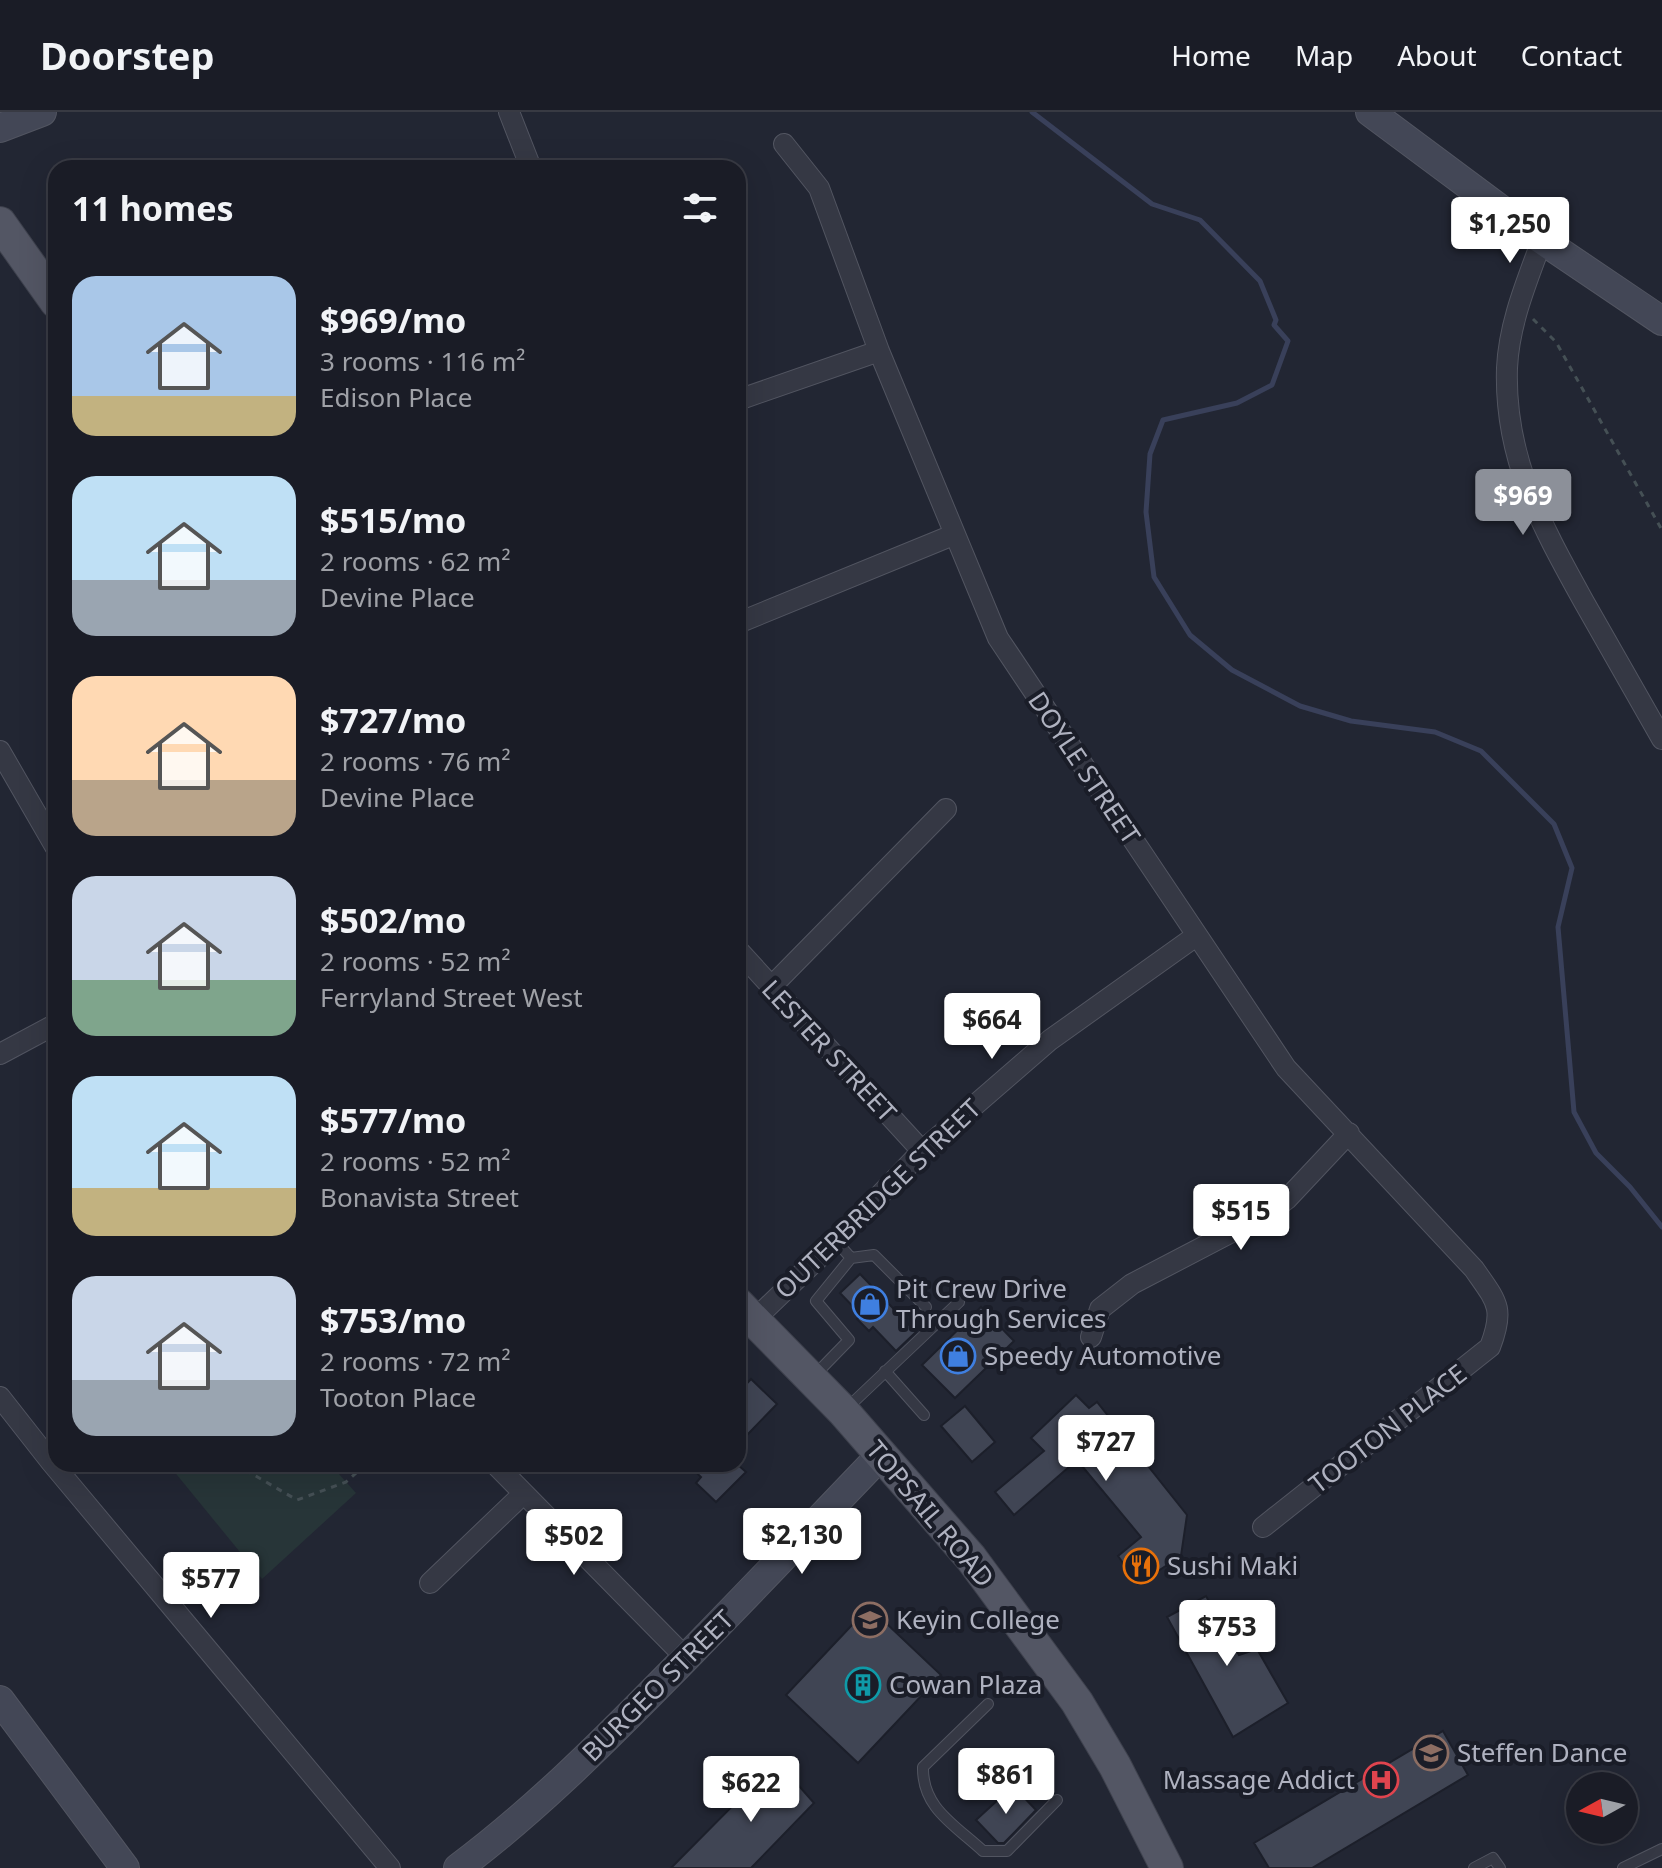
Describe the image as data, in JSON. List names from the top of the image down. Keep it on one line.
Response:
{"streets":{"main road":["TOPSAIL ROAD"],"street":["DOYLE STREET","LESTER STREET","OUTERBRIDGE STREET","TOOTON PLACE","BURGEO STREET"]},"crossings":[["DOYLE STREET","OUTERBRIDGE STREET"],["DOYLE STREET","TOOTON PLACE"],["LESTER STREET","OUTERBRIDGE STREET"],["OUTERBRIDGE STREET","TOPSAIL ROAD"],["TOPSAIL ROAD","BURGEO STREET"]],"places":{"shop":["Pit Crew Drive Through Services","Speedy Automotive"],"restaurant":["Sushi Maki"],"school or university":["Keyin College","Steffen Dance"],"building":["Cowan Plaza"],"hospital":["Massage Addict"]},"north":"left","page":{"header":"Doorstep","nav":["Home","Map","About","Contact"],"heading":"11 homes","price":["$1,250","$969","$664","$515","$727","$2,130","$502","$577","$753","$861","$622"],"list":[{"name":"$969/mo","note":"3 rooms · 116 m² · Edison Place"},{"name":"$515/mo","note":"2 rooms · 62 m² · Devine Place"},{"name":"$727/mo","note":"2 rooms · 76 m² · Devine Place"},{"name":"$502/mo","note":"2 rooms · 52 m² · Ferryland Street West"},{"name":"$577/mo","note":"2 rooms · 52 m² · Bonavista Street"},{"name":"$753/mo","note":"2 rooms · 72 m² · Tooton Place"}]}}
